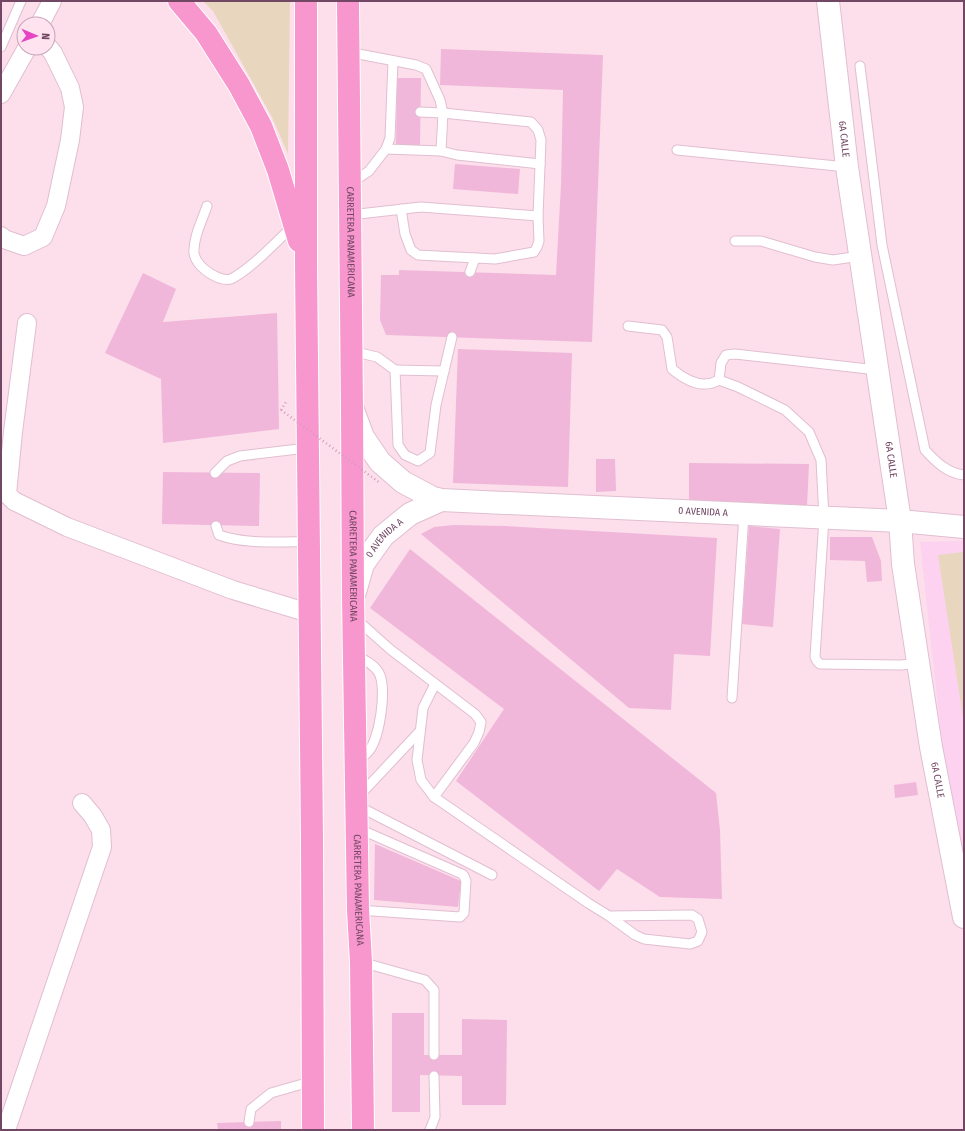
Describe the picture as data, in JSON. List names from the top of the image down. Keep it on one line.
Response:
{"streets":{"highway":["CARRETERA PANAMERICANA"],"street":["6A CALLE","0 AVENIDA A"]},"crossings":[["6A CALLE","0 AVENIDA A"],["CARRETERA PANAMERICANA","0 AVENIDA A"]],"north":"right"}
